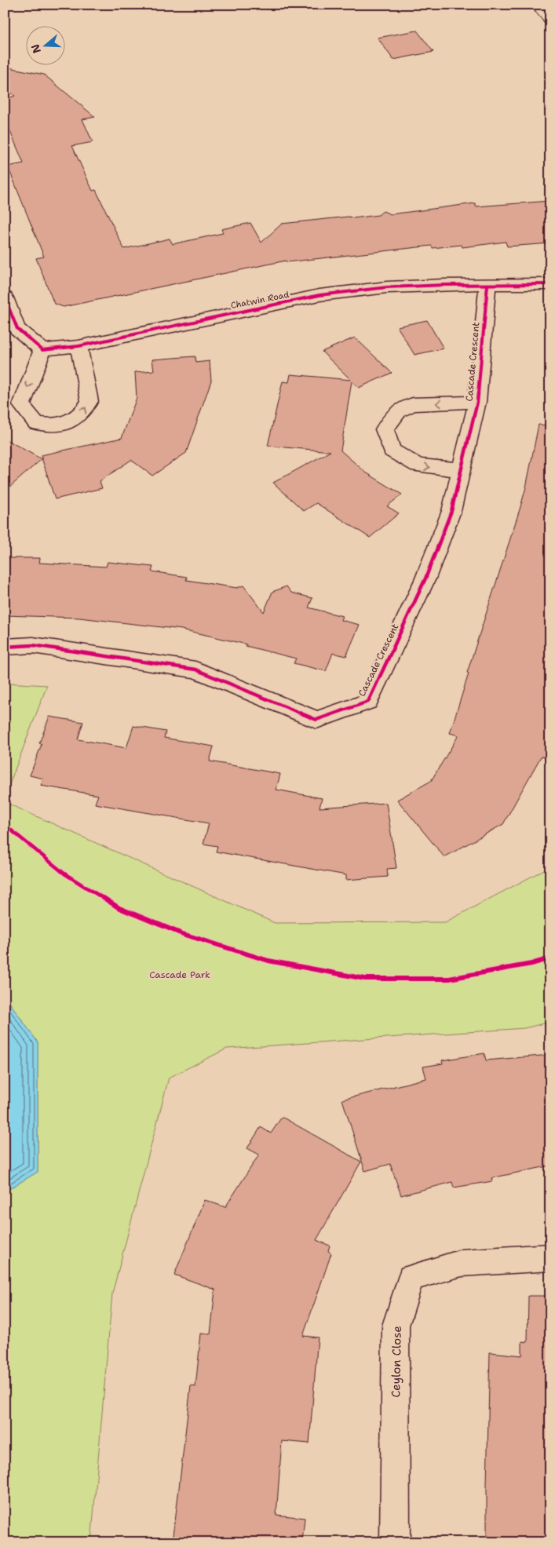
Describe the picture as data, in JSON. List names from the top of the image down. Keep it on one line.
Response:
{"streets":{"street":["Chatwin Road","Cascade Crescent","Ceylon Close"]},"crossings":[["Chatwin Road","Cascade Crescent"]],"parks":["Cascade Park"],"north":"left"}
